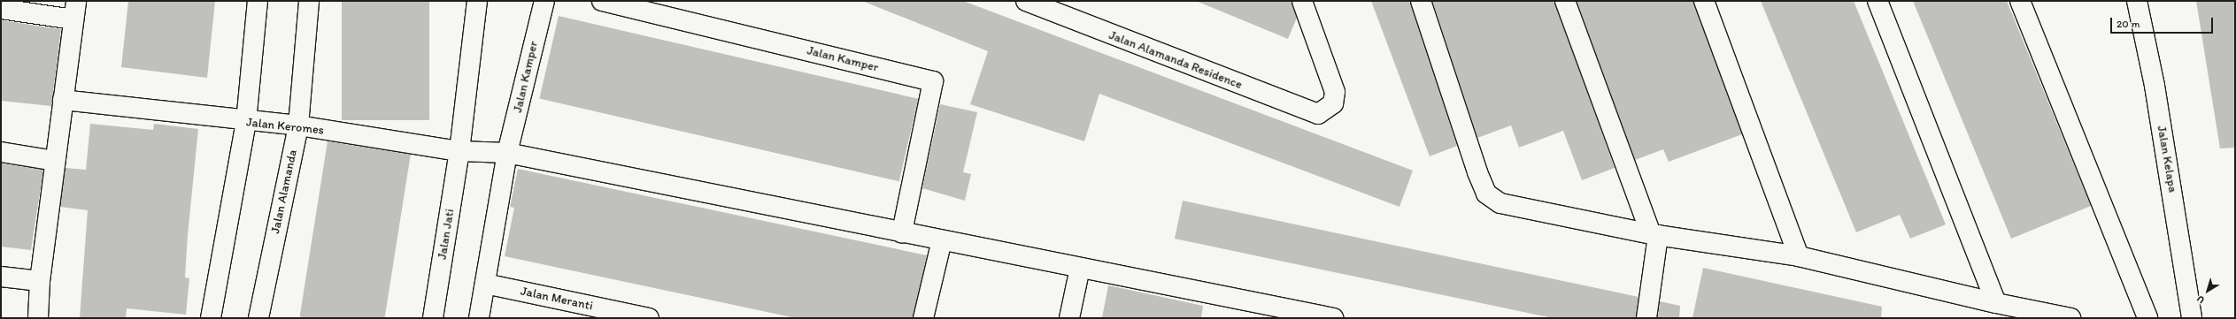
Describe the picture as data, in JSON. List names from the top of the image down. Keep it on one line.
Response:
{"streets":{"street":["Jalan Kamper","Jalan Alamanda Residence","Jalan Keromes","Jalan Kelapa","Jalan Alamanda","Jalan Jati","Jalan Meranti"]},"crossings":[["Jalan Kamper","Jalan Keromes"],["Jalan Keromes","Jalan Alamanda"],["Jalan Keromes","Jalan Jati"]],"scale_bar":"20 m","north":"bottom left"}
